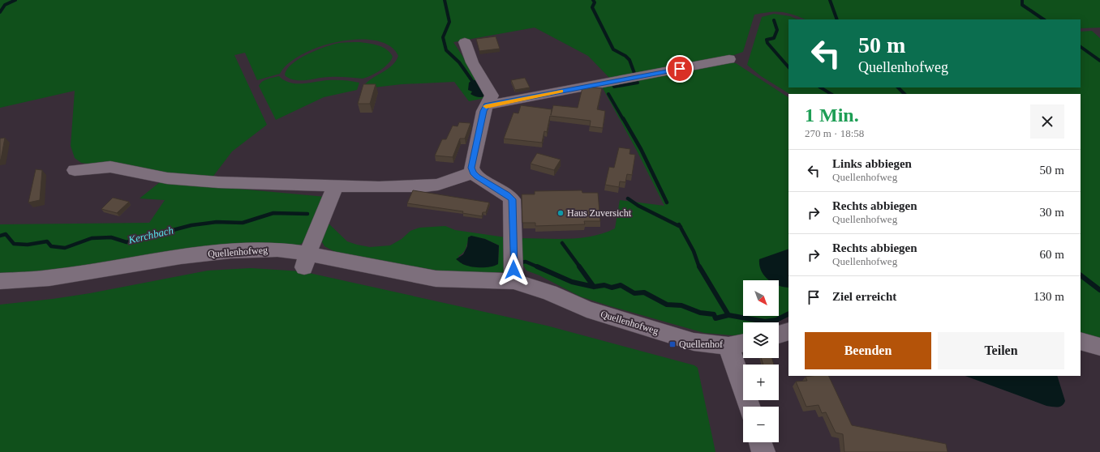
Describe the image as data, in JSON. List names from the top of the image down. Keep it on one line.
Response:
{"streets":{"street":["Quellenhofweg"]},"water":["Kerchbach"],"places":{"other":["Haus Zuversicht"],"transit":["Quellenhof"]},"north":"bottom right","page":{"turn":["50 m","Quellenhofweg"],"heading":["1 Min.","270 m · 18:58"],"list":[{"name":"Links abbiegen","note":"Quellenhofweg","value":"50 m"},{"name":"Rechts abbiegen","note":"Quellenhofweg","value":"30 m"},{"name":"Rechts abbiegen","note":"Quellenhofweg","value":"60 m"},{"name":"Ziel erreicht","value":"130 m"}],"map_buttons":["+","−"],"buttons":["Beenden","Teilen"]}}
